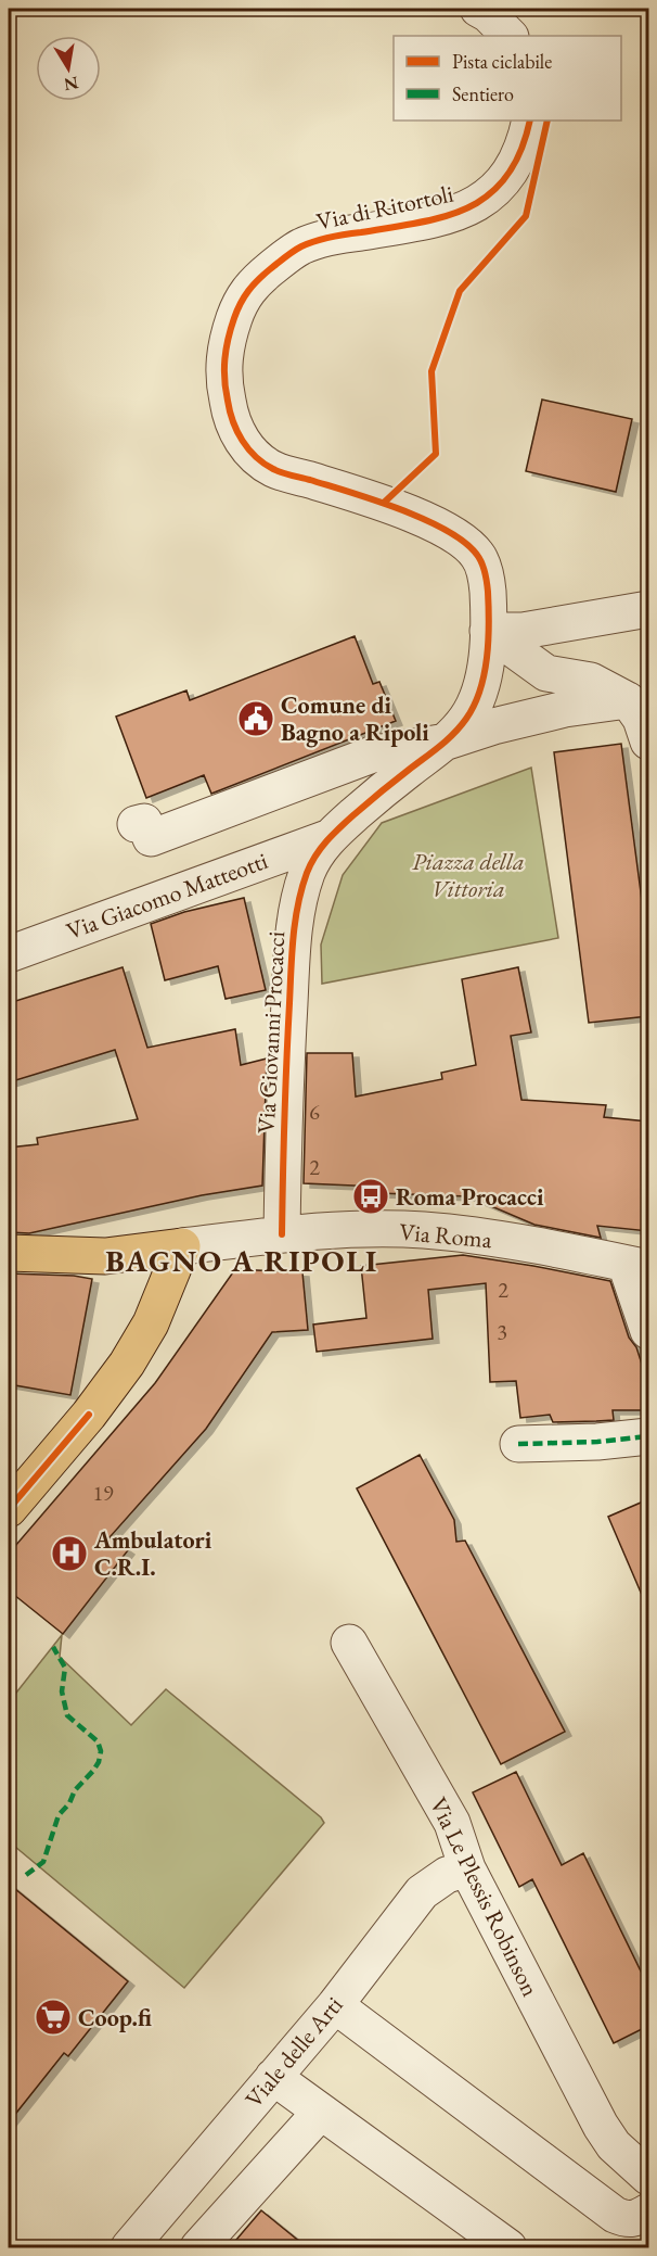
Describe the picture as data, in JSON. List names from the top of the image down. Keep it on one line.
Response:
{"streets":{"main road":["Via Roma"],"street":["Via di Ritortoli","Via Giacomo Matteotti","Via Giovanni Procacci","Via Le Plessis Robinson","Viale delle Arti"]},"crossings":[["Via Giacomo Matteotti","Via Giovanni Procacci"],["Via Giovanni Procacci","Via Roma"],["Via Le Plessis Robinson","Viale delle Arti"]],"districts":["BAGNO A RIPOLI"],"parks":["Piazza della Vittoria"],"places":{"public building":["Comune di Bagno a Ripoli"],"bus stop":["Roma Procacci"],"hospital":["Ambulatori C.R.I."],"supermarket":["Coop.fi"]},"house_numbers":["6","2","2","3","19"],"legend":["Pista ciclabile","Sentiero"],"north":"bottom"}
